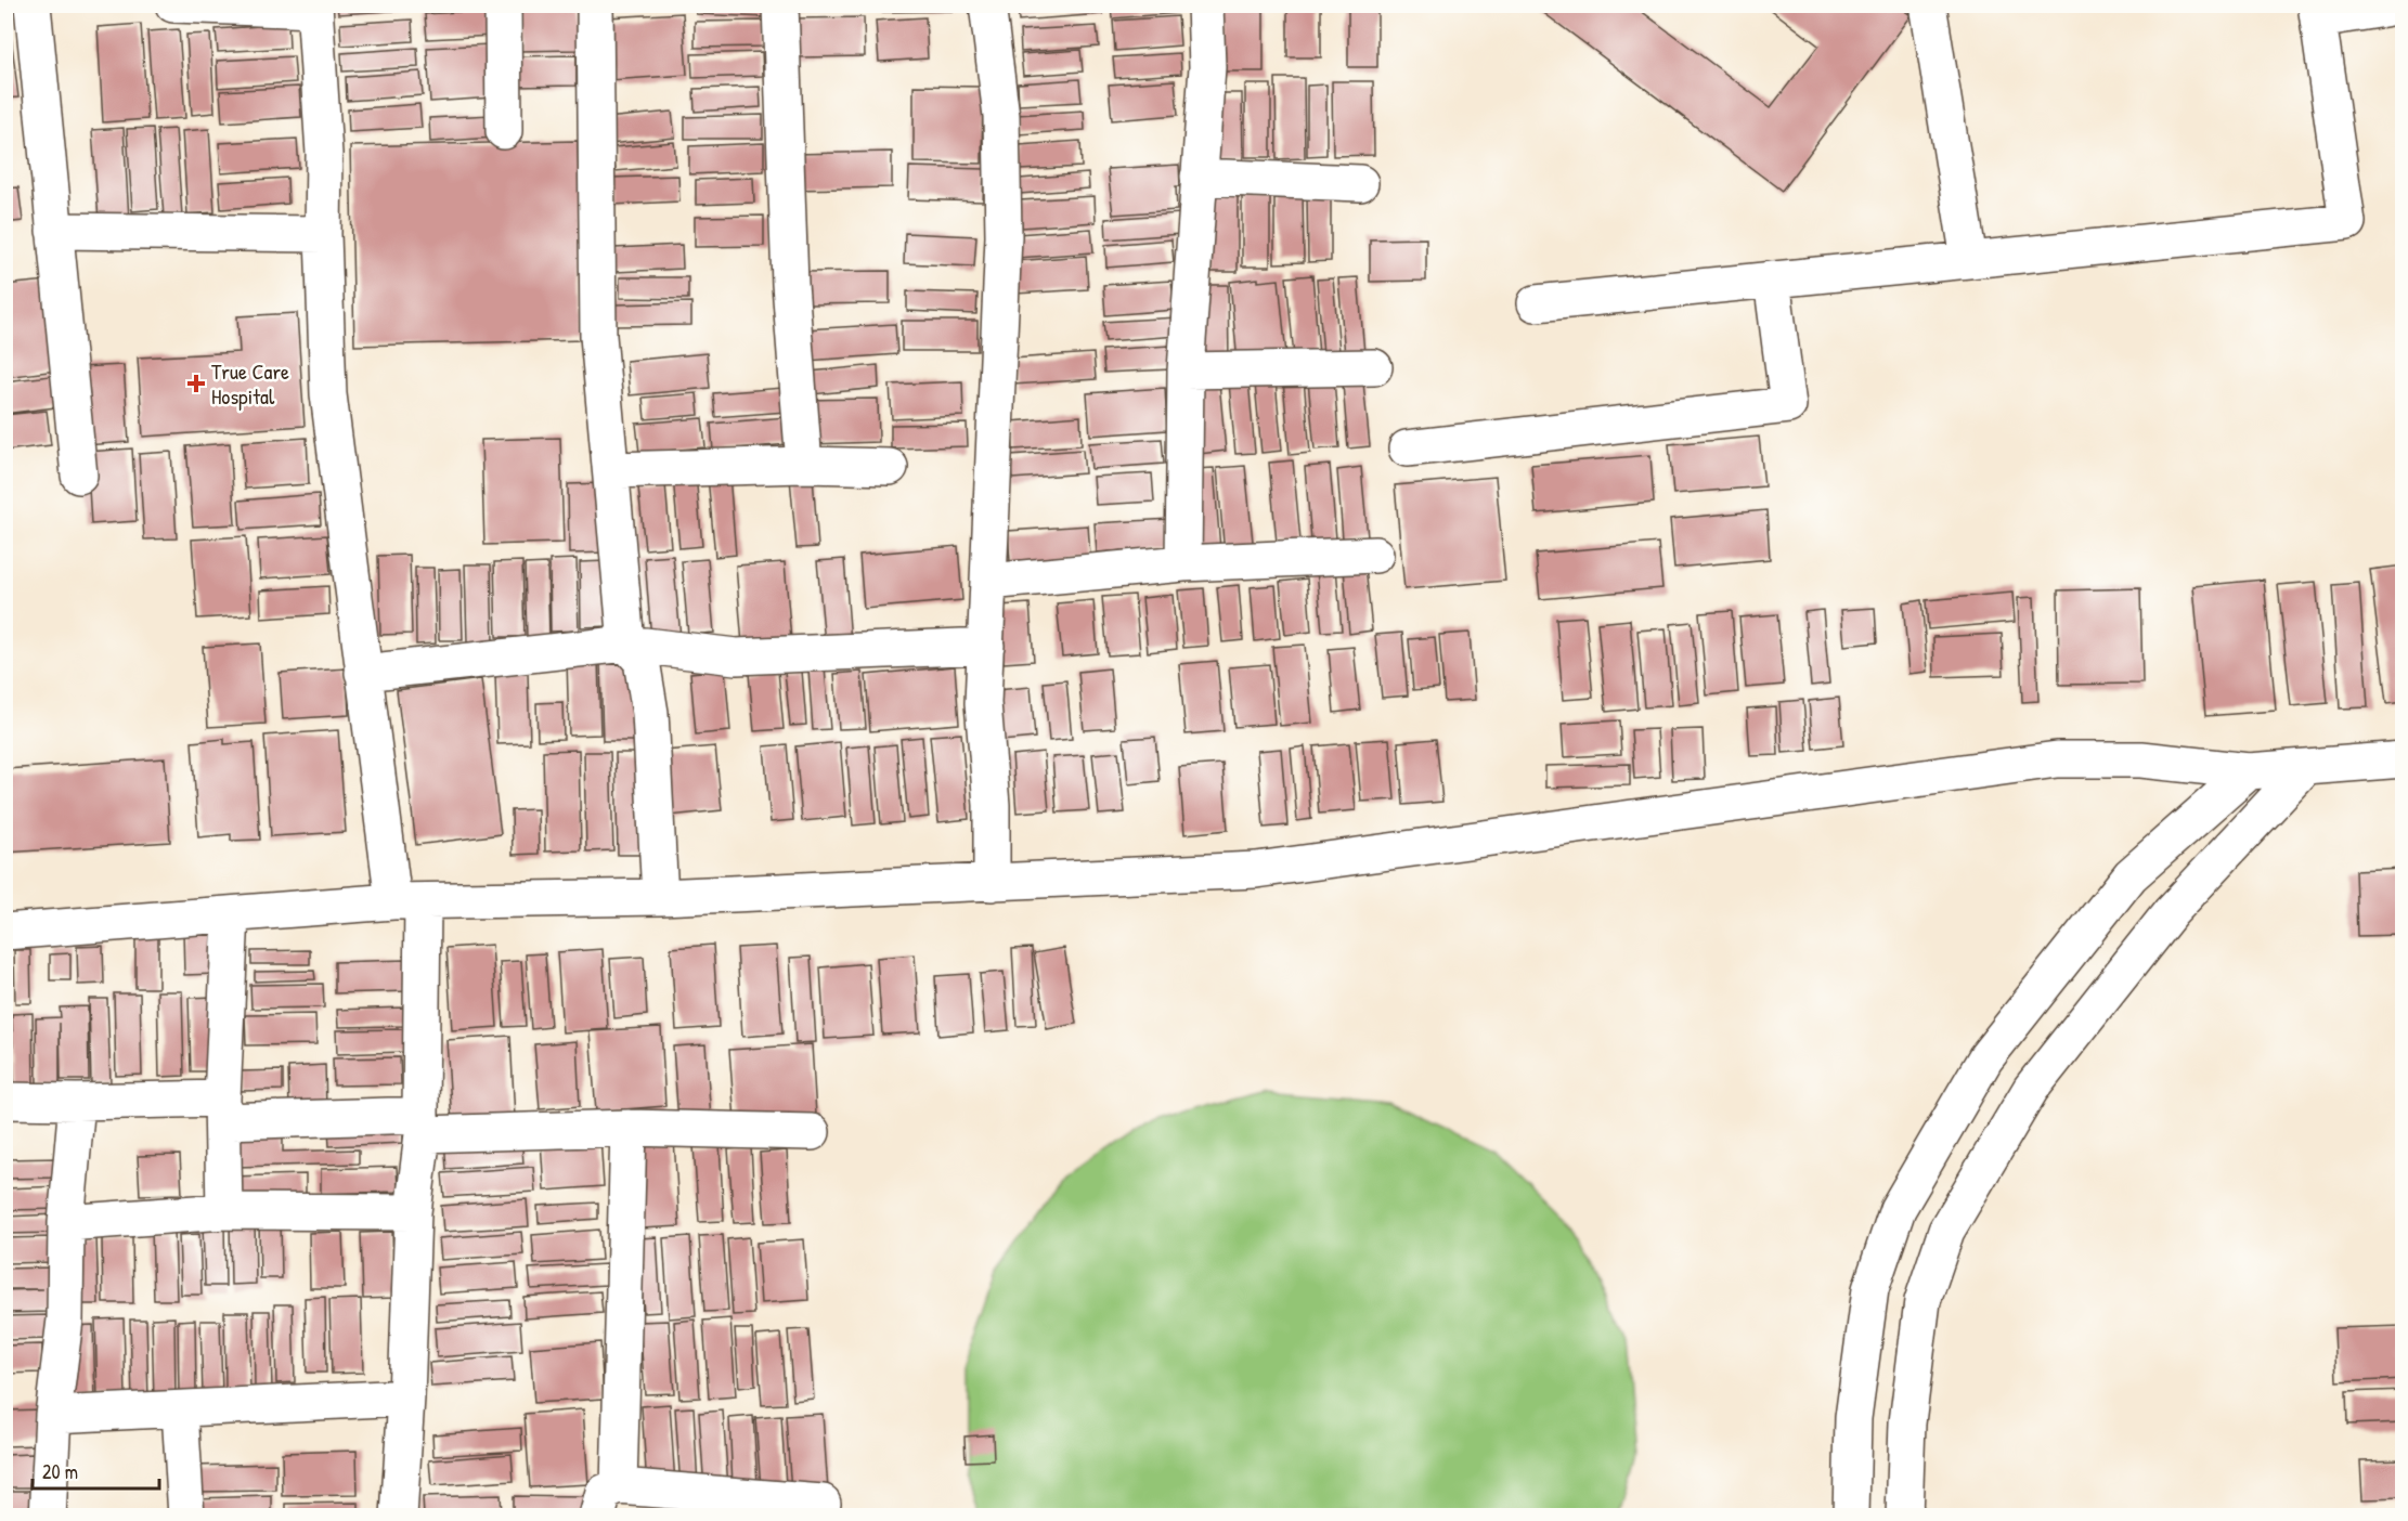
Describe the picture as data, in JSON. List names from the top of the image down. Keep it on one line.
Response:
{"places":{"health":["True Care Hospital"]},"scale_bar":"20 m"}
